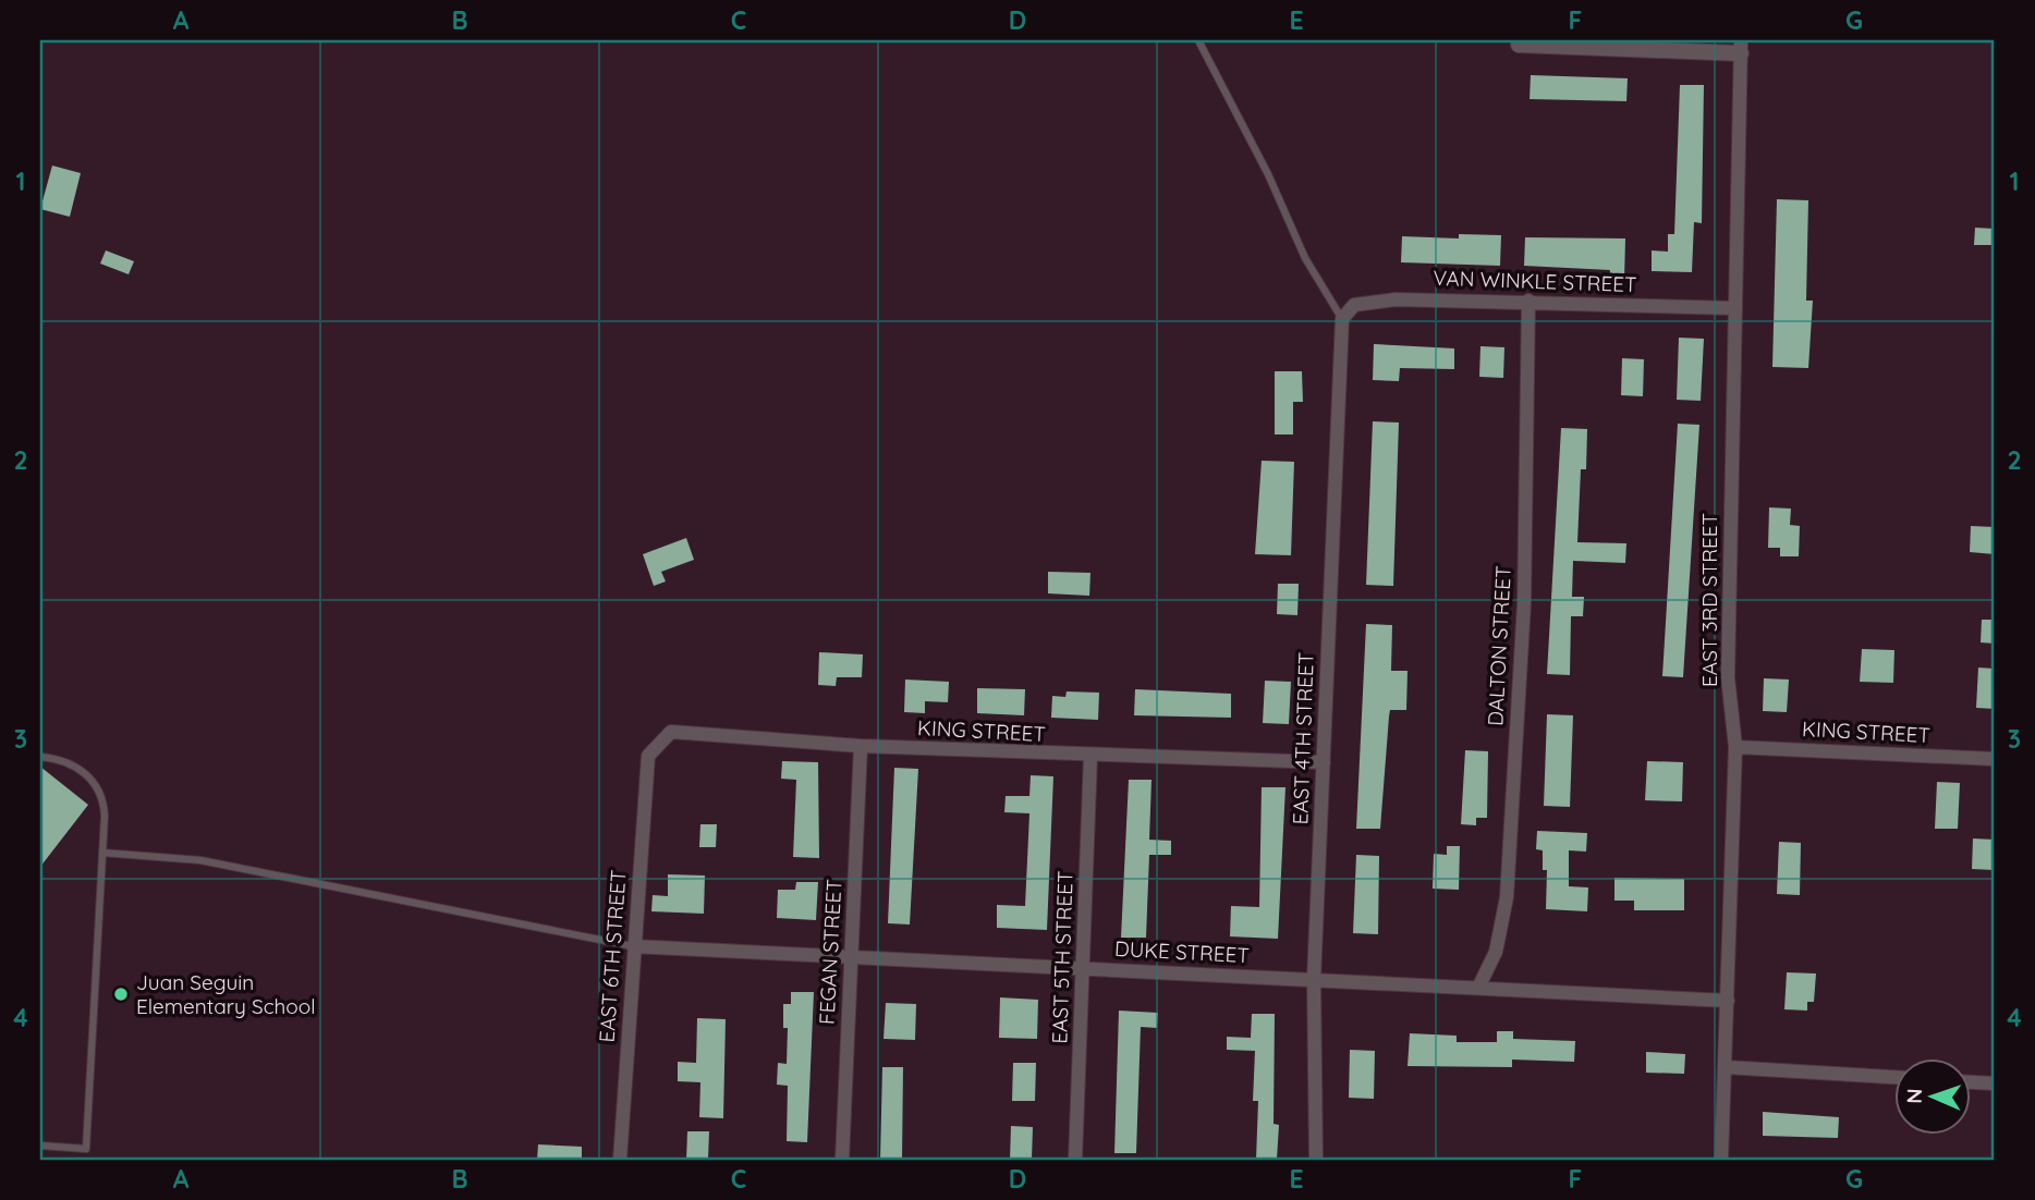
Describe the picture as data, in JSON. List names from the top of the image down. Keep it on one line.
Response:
{"streets":{"street":["VAN WINKLE STREET","EAST 3RD STREET","DALTON STREET","KING STREET","EAST 4TH STREET","FEGAN STREET","DUKE STREET","EAST 6TH STREET","EAST 5TH STREET"]},"crossings":[["VAN WINKLE STREET","EAST 3RD STREET"],["VAN WINKLE STREET","DALTON STREET"],["VAN WINKLE STREET","EAST 4TH STREET"],["EAST 3RD STREET","KING STREET"],["EAST 3RD STREET","DUKE STREET"],["DALTON STREET","DUKE STREET"],["KING STREET","EAST 4TH STREET"],["KING STREET","FEGAN STREET"],["KING STREET","EAST 6TH STREET"],["KING STREET","EAST 5TH STREET"],["EAST 4TH STREET","DUKE STREET"],["FEGAN STREET","DUKE STREET"],["DUKE STREET","EAST 6TH STREET"],["DUKE STREET","EAST 5TH STREET"]],"places":["Juan Seguin Elementary School"],"north":"left","grid":{"columns":["A","B","C","D","E","F","G"],"rows":["1","2","3","4"]}}
